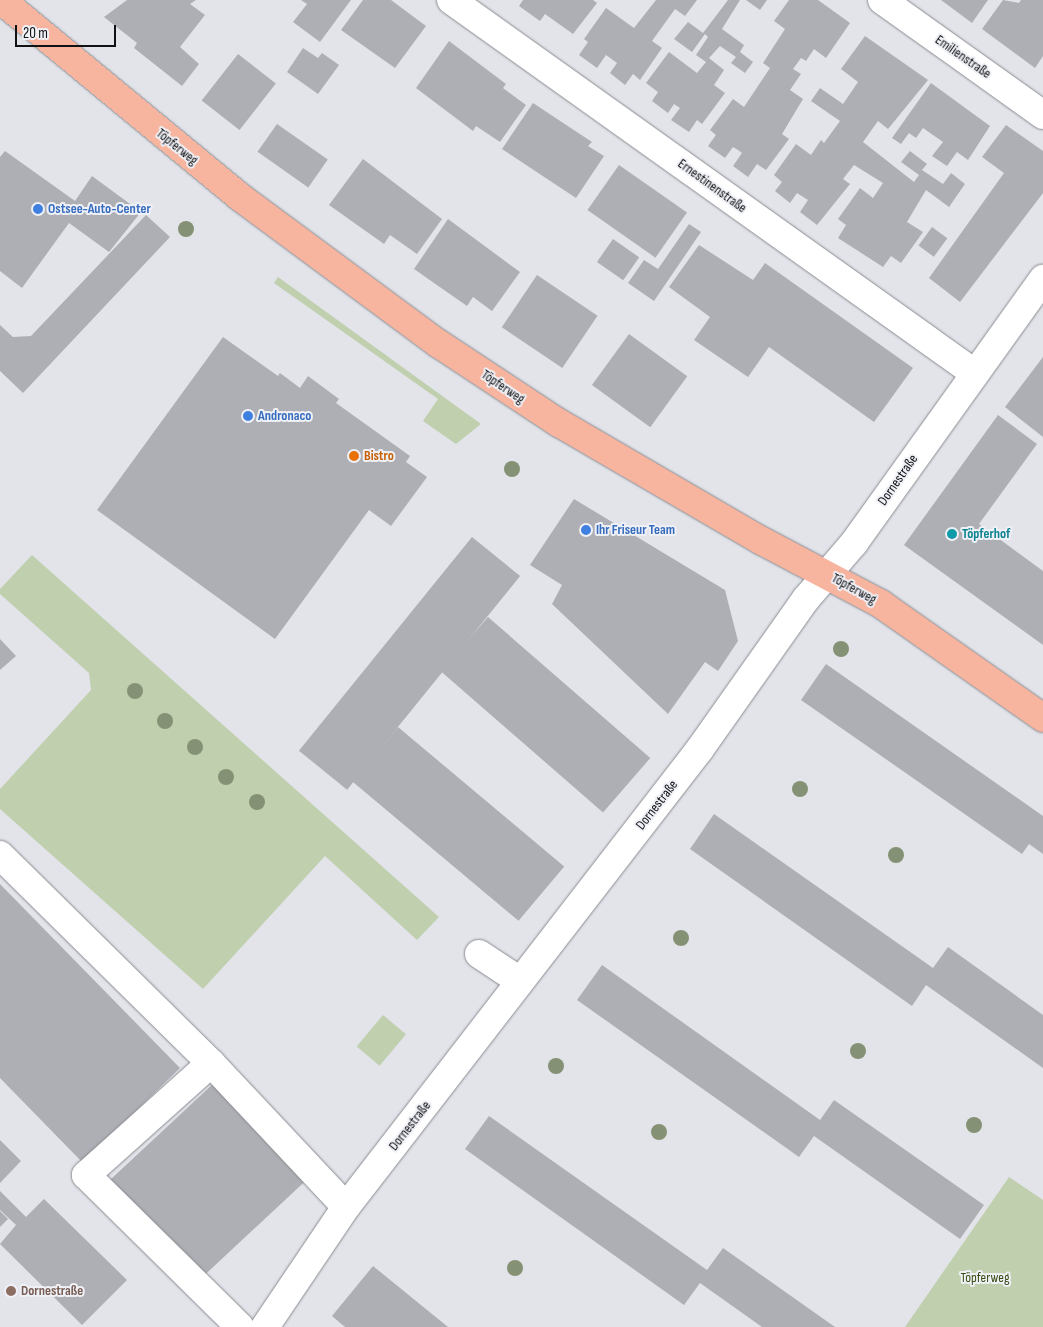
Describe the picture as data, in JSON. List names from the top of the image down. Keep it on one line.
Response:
{"streets":{"main road":["Töpferweg"],"street":["Emilienstraße","Ernestinenstraße","Dornestraße"]},"crossings":[["Töpferweg","Dornestraße"],["Ernestinenstraße","Dornestraße"]],"parks":["Töpferweg"],"places":["Ostsee-Auto-Center","Andronaco","Bistro","Ihr Friseur Team","Töpferhof","Dornestraße"],"scale_bar":"20 m"}
